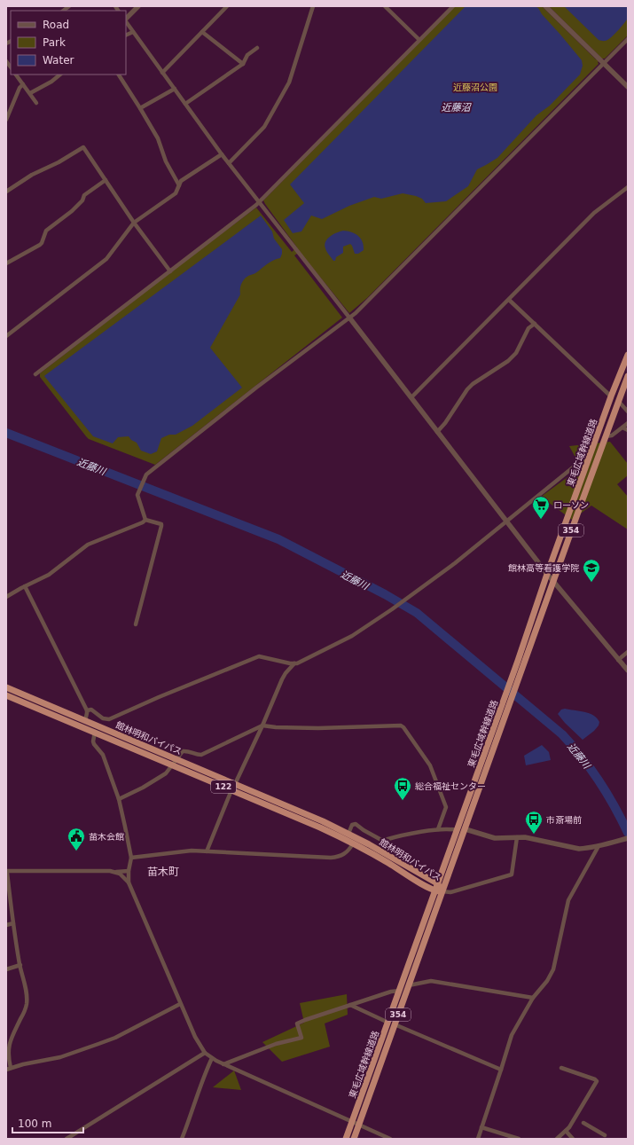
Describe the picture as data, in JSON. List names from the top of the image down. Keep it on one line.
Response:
{"streets":{"highway":["東毛広域幹線道路","354","館林明和バイパス","122"]},"crossings":[["東毛広域幹線道路","館林明和バイパス"]],"districts":["苗木町"],"water":["近藤沼","近藤川"],"parks":["近藤沼公園"],"places":{"supermarket":["ローソン"],"school or university":["館林高等看護学院"],"bus stop":["総合福祉センター","市斎場前"],"public building":["苗木会館"]},"legend":["Road","Park","Water"],"scale_bar":"100 m"}
